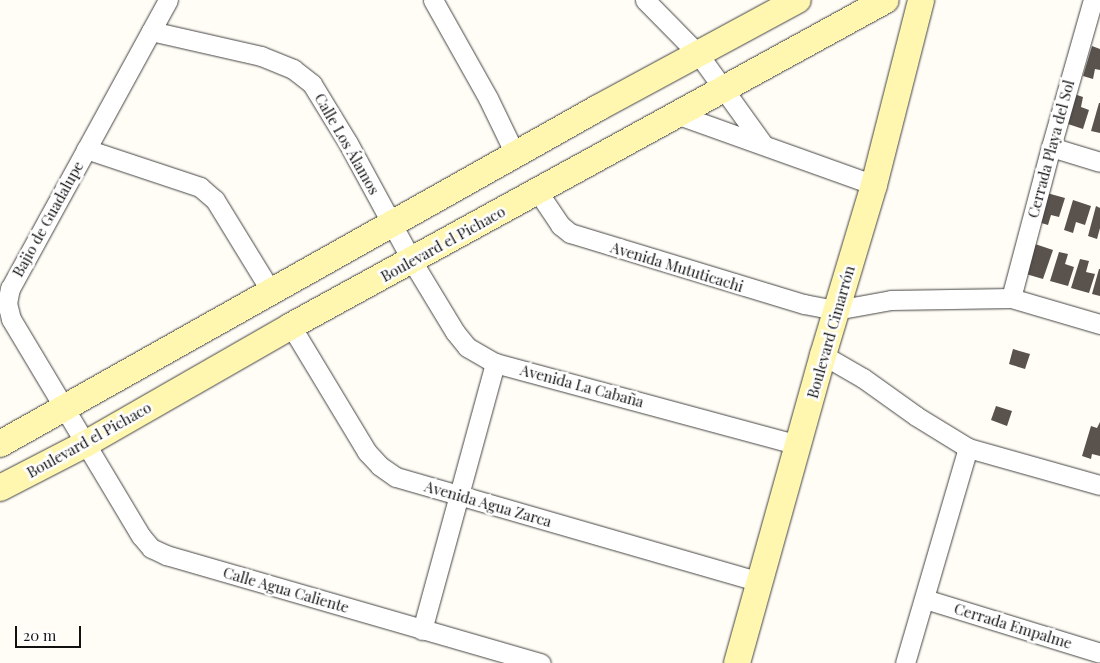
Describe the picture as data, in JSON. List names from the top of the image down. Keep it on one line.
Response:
{"streets":{"street":["Calle Los Álamos","Cerrada Playa del Sol","Bajio de Guadalupe","Boulevard el Pichaco","Avenida Mututicachi","Boulevard Cimarrón","Avenida La Cabaña","Avenida Agua Zarca","Calle Agua Caliente","Cerrada Empalme"]},"crossings":[["Calle Los Álamos","Bajio de Guadalupe"],["Calle Los Álamos","Boulevard el Pichaco"],["Calle Los Álamos","Avenida La Cabaña"],["Bajio de Guadalupe","Boulevard el Pichaco"],["Bajio de Guadalupe","Calle Agua Caliente"],["Boulevard el Pichaco","Avenida Mututicachi"],["Boulevard el Pichaco","Avenida La Cabaña"],["Boulevard el Pichaco","Avenida Agua Zarca"],["Boulevard el Pichaco","Calle Agua Caliente"],["Avenida Mututicachi","Boulevard Cimarrón"],["Boulevard Cimarrón","Avenida La Cabaña"],["Boulevard Cimarrón","Avenida Agua Zarca"]],"scale_bar":"20 m"}
